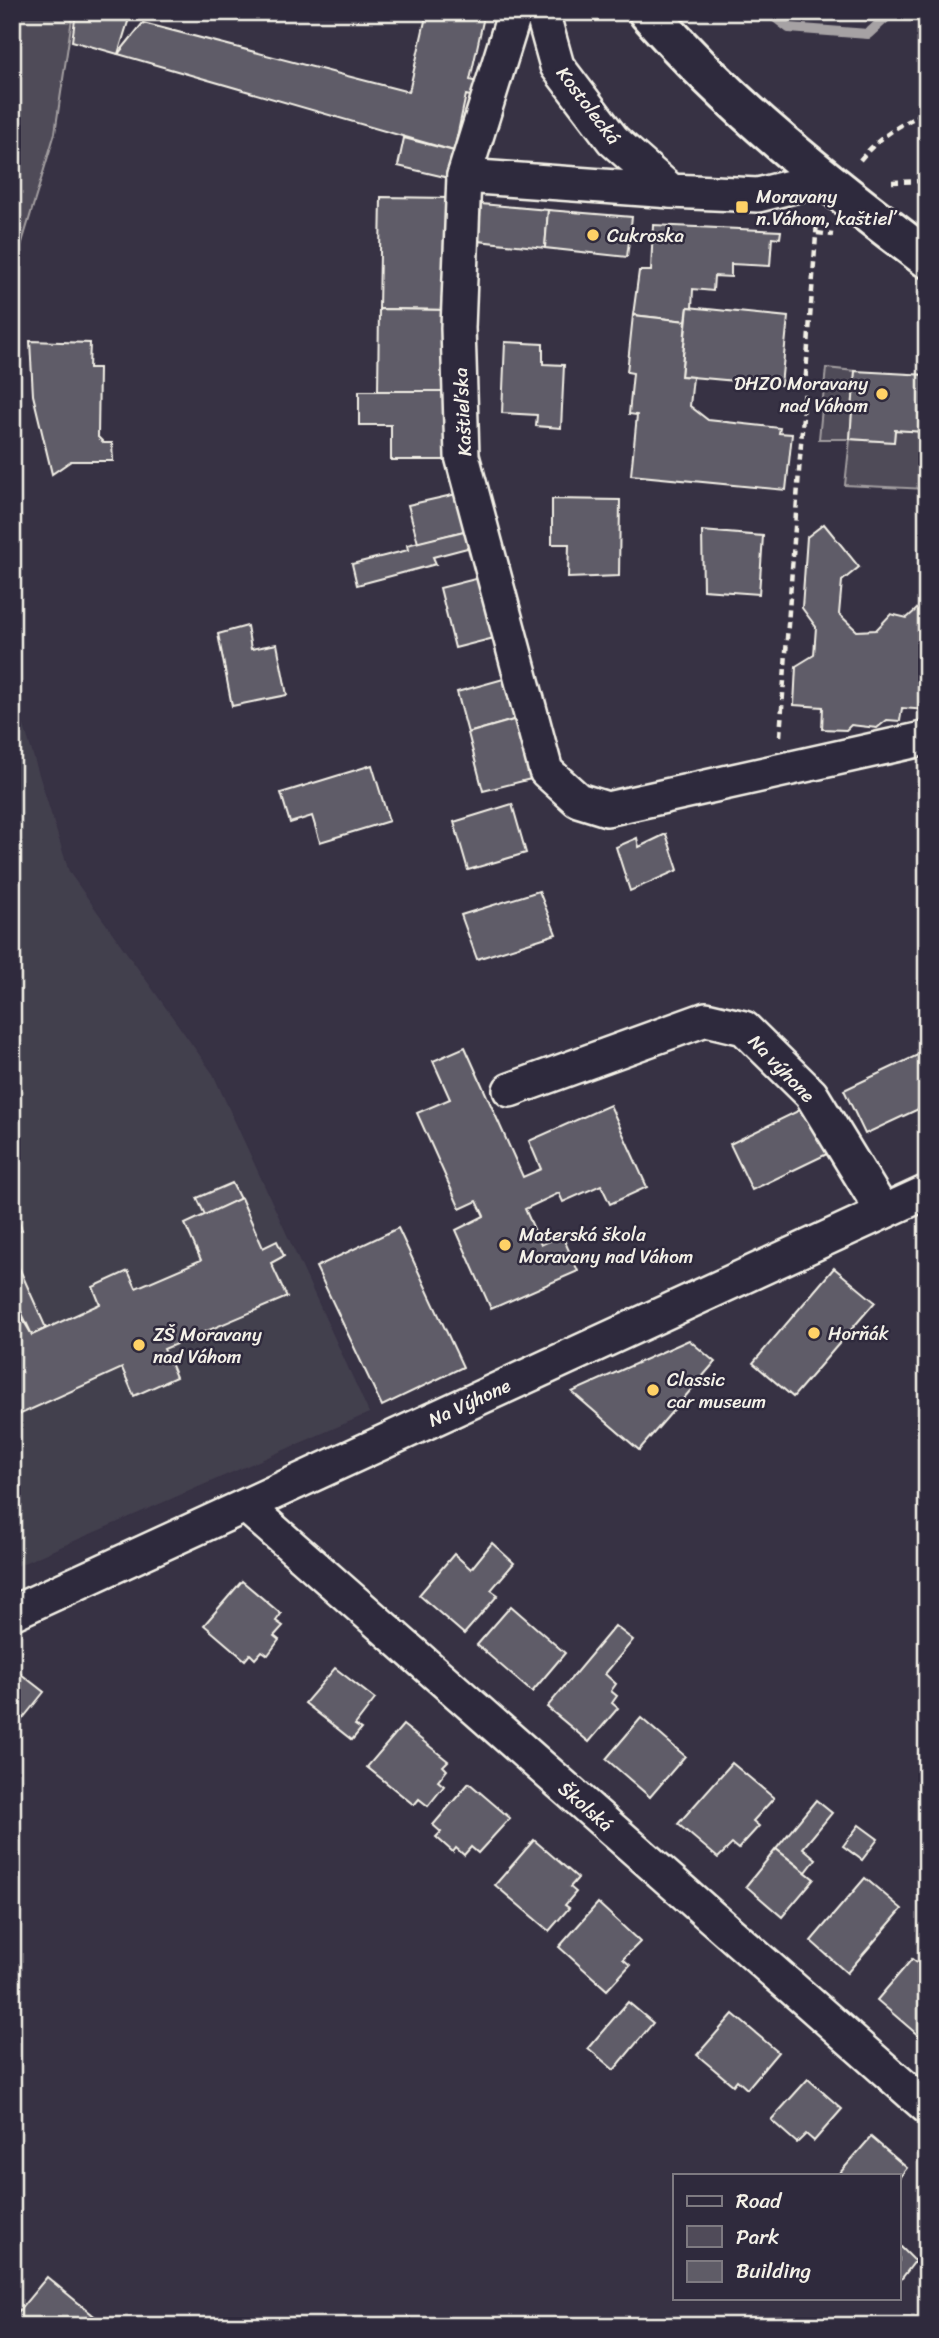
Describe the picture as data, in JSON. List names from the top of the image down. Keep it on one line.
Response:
{"streets":{"street":["Kostolecká","Kaštieľska","Na výhone","Na Výhone","Školská"]},"crossings":[["Na výhone","Na Výhone"],["Na Výhone","Školská"]],"places":{"transit":["Moravany n.Váhom, kaštieľ"],"other":["Cukroska","DHZO Moravany nad Váhom","Materská škola Moravany nad Váhom","Horňák","ZŠ Moravany nad Váhom","Classic car museum"]},"legend":["Road","Park","Building"]}
